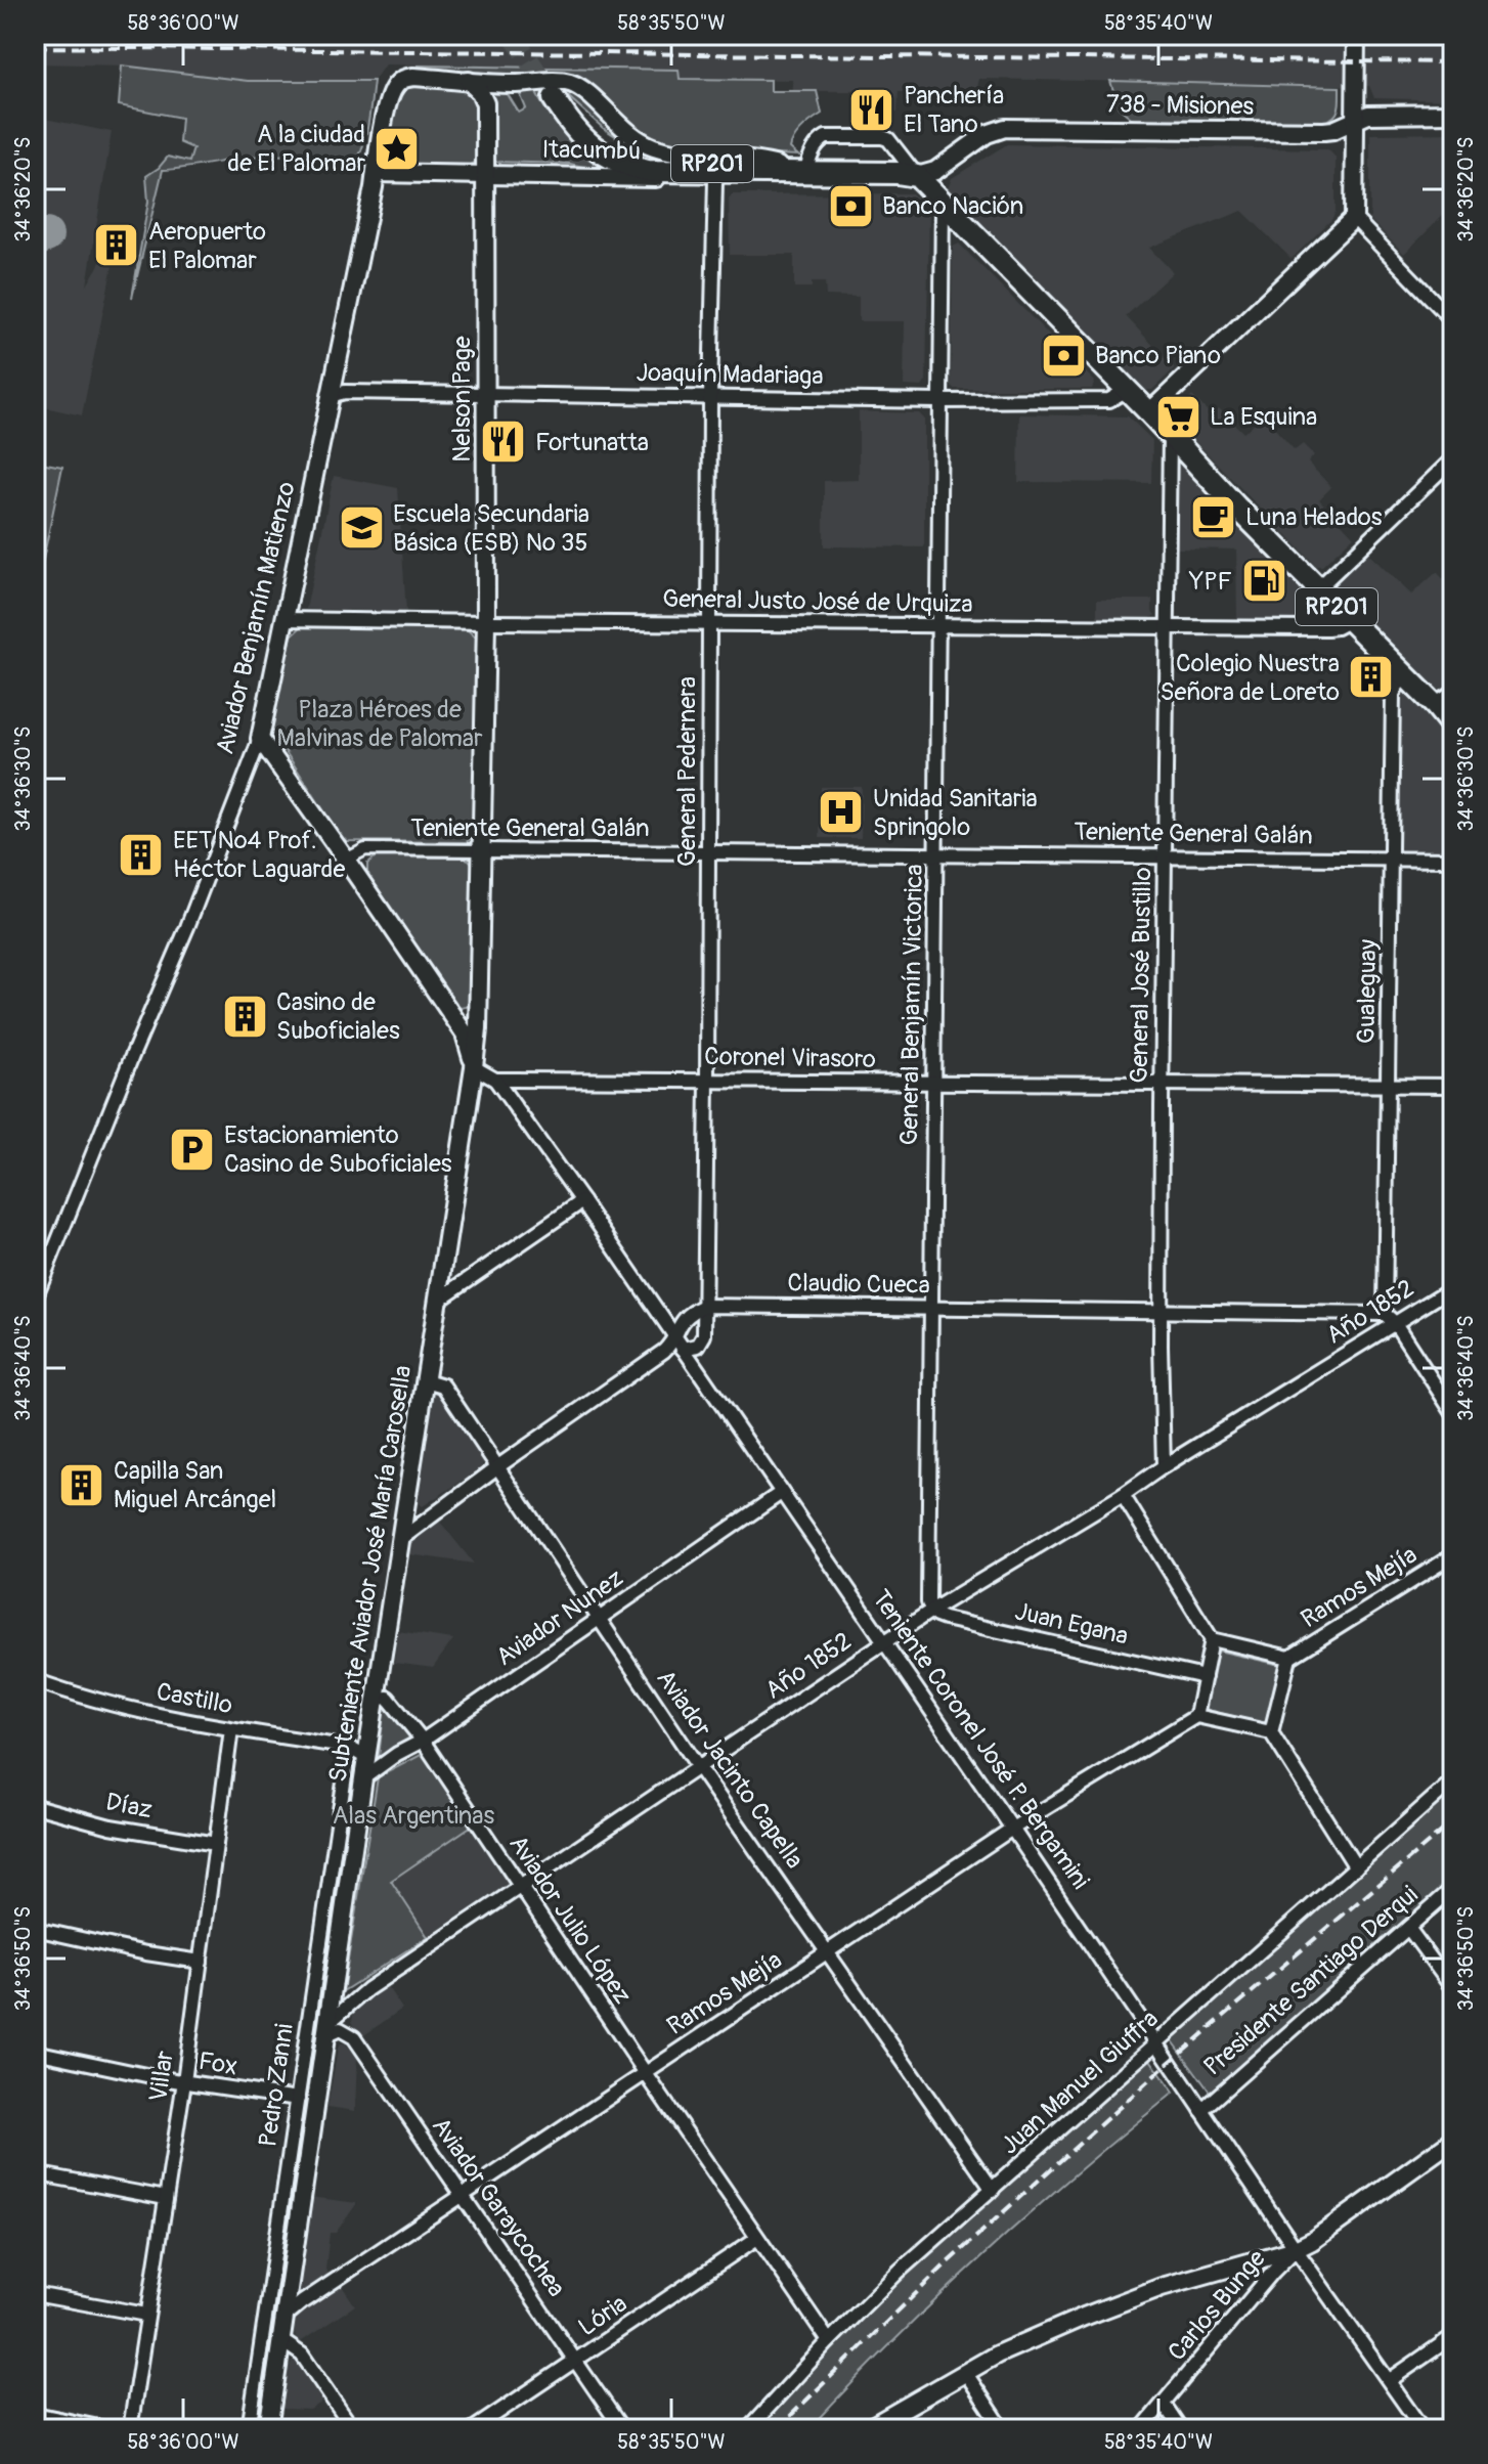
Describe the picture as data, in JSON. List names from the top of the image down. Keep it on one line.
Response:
{"streets":{"main road":["Itacumbú","RP201"],"street":["738 - Misiones","Joaquín Madariaga","Nelson Page","General Justo José de Urquiza","Aviador Benjamín Matienzo","General Pedernera","Teniente General Galán","General José Bustillo","Gualeguay","General Benjamín Victorica","Coronel Virasoro","Claudio Cueca","Año 1852","Subteniente Aviador José María Carosella","Ramos Mejía","Aviador Nunez","Juan Egana","Castillo","Teniente Coronel José P. Bergamini","Aviador Jacinto Capella","Díaz","Aviador Julio López","Presidente Santiago Derqui","Fox","Villar","Juan Manuel Giuffra","Pedro Zanni","Aviador Garaycochea","Carlos Bunge","Lória"]},"crossings":[["738 - Misiones","Itacumbú"],["738 - Misiones","RP201"],["Itacumbú","RP201"],["Itacumbú","Nelson Page"],["Itacumbú","Aviador Benjamín Matienzo"],["Itacumbú","General Pedernera"],["RP201","Joaquín Madariaga"],["RP201","General Justo José de Urquiza"],["RP201","General José Bustillo"],["RP201","Gualeguay"],["RP201","General Benjamín Victorica"],["Joaquín Madariaga","Nelson Page"],["Joaquín Madariaga","Aviador Benjamín Matienzo"],["Joaquín Madariaga","General Pedernera"],["Joaquín Madariaga","General Benjamín Victorica"],["Nelson Page","General Justo José de Urquiza"],["Nelson Page","Teniente General Galán"],["Nelson Page","Coronel Virasoro"],["Nelson Page","Subteniente Aviador José María Carosella"],["General Justo José de Urquiza","Aviador Benjamín Matienzo"],["General Justo José de Urquiza","General Pedernera"],["General Justo José de Urquiza","General José Bustillo"],["General Justo José de Urquiza","General Benjamín Victorica"],["General Pedernera","Teniente General Galán"],["General Pedernera","Coronel Virasoro"],["General Pedernera","Claudio Cueca"],["General Pedernera","Teniente Coronel José P. Bergamini"],["Teniente General Galán","General José Bustillo"],["Teniente General Galán","Gualeguay"],["Teniente General Galán","General Benjamín Victorica"],["General José Bustillo","Coronel Virasoro"],["General José Bustillo","Claudio Cueca"],["General José Bustillo","Año 1852"],["Gualeguay","Coronel Virasoro"],["Gualeguay","Claudio Cueca"],["Gualeguay","Año 1852"],["General Benjamín Victorica","Coronel Virasoro"],["General Benjamín Victorica","Claudio Cueca"],["General Benjamín Victorica","Año 1852"],["General Benjamín Victorica","Juan Egana"],["Coronel Virasoro","Subteniente Aviador José María Carosella"],["Coronel Virasoro","Teniente Coronel José P. Bergamini"],["Claudio Cueca","Año 1852"],["Año 1852","Subteniente Aviador José María Carosella"],["Año 1852","Juan Egana"],["Año 1852","Teniente Coronel José P. Bergamini"],["Año 1852","Aviador Jacinto Capella"],["Año 1852","Aviador Julio López"],["Año 1852","Aviador Garaycochea"],["Subteniente Aviador José María Carosella","Ramos Mejía"],["Subteniente Aviador José María Carosella","Aviador Nunez"],["Subteniente Aviador José María Carosella","Aviador Jacinto Capella"],["Subteniente Aviador José María Carosella","Aviador Julio López"],["Subteniente Aviador José María Carosella","Aviador Garaycochea"],["Ramos Mejía","Teniente Coronel José P. Bergamini"],["Ramos Mejía","Aviador Jacinto Capella"],["Ramos Mejía","Aviador Julio López"],["Ramos Mejía","Aviador Garaycochea"],["Aviador Nunez","Teniente Coronel José P. Bergamini"],["Aviador Nunez","Aviador Jacinto Capella"],["Aviador Nunez","Aviador Julio López"],["Castillo","Villar"],["Castillo","Pedro Zanni"],["Teniente Coronel José P. Bergamini","Presidente Santiago Derqui"],["Teniente Coronel José P. Bergamini","Juan Manuel Giuffra"],["Teniente Coronel José P. Bergamini","Carlos Bunge"],["Aviador Jacinto Capella","Juan Manuel Giuffra"],["Díaz","Villar"],["Aviador Julio López","Juan Manuel Giuffra"],["Aviador Julio López","Lória"],["Fox","Villar"],["Fox","Pedro Zanni"],["Aviador Garaycochea","Lória"]],"parks":["Plaza Héroes de Malvinas de Palomar","Alas Argentinas"],"places":{"restaurant":["Panchería El Tano","Fortunatta"],"place":["A la ciudad de El Palomar"],"bank":["Banco Nación","Banco Piano"],"building":["Aeropuerto El Palomar","Colegio Nuestra Señora de Loreto","EET Nº4 Prof. Héctor Laguarde","Casino de Suboficiales","Capilla San Miguel Arcángel"],"supermarket":["La Esquina"],"cafe":["Luna Helados"],"school or university":["Escuela Secundaria Básica (ESB) Nº 35"],"fuel station":["YPF"],"hospital":["Unidad Sanitaria Springolo"],"parking":["Estacionamiento Casino de Suboficiales"]},"coordinates":["58°36'00\"W","58°35'50\"W","58°35'40\"W","34°36'20\"S","34°36'30\"S","34°36'40\"S","34°36'50\"S"]}
